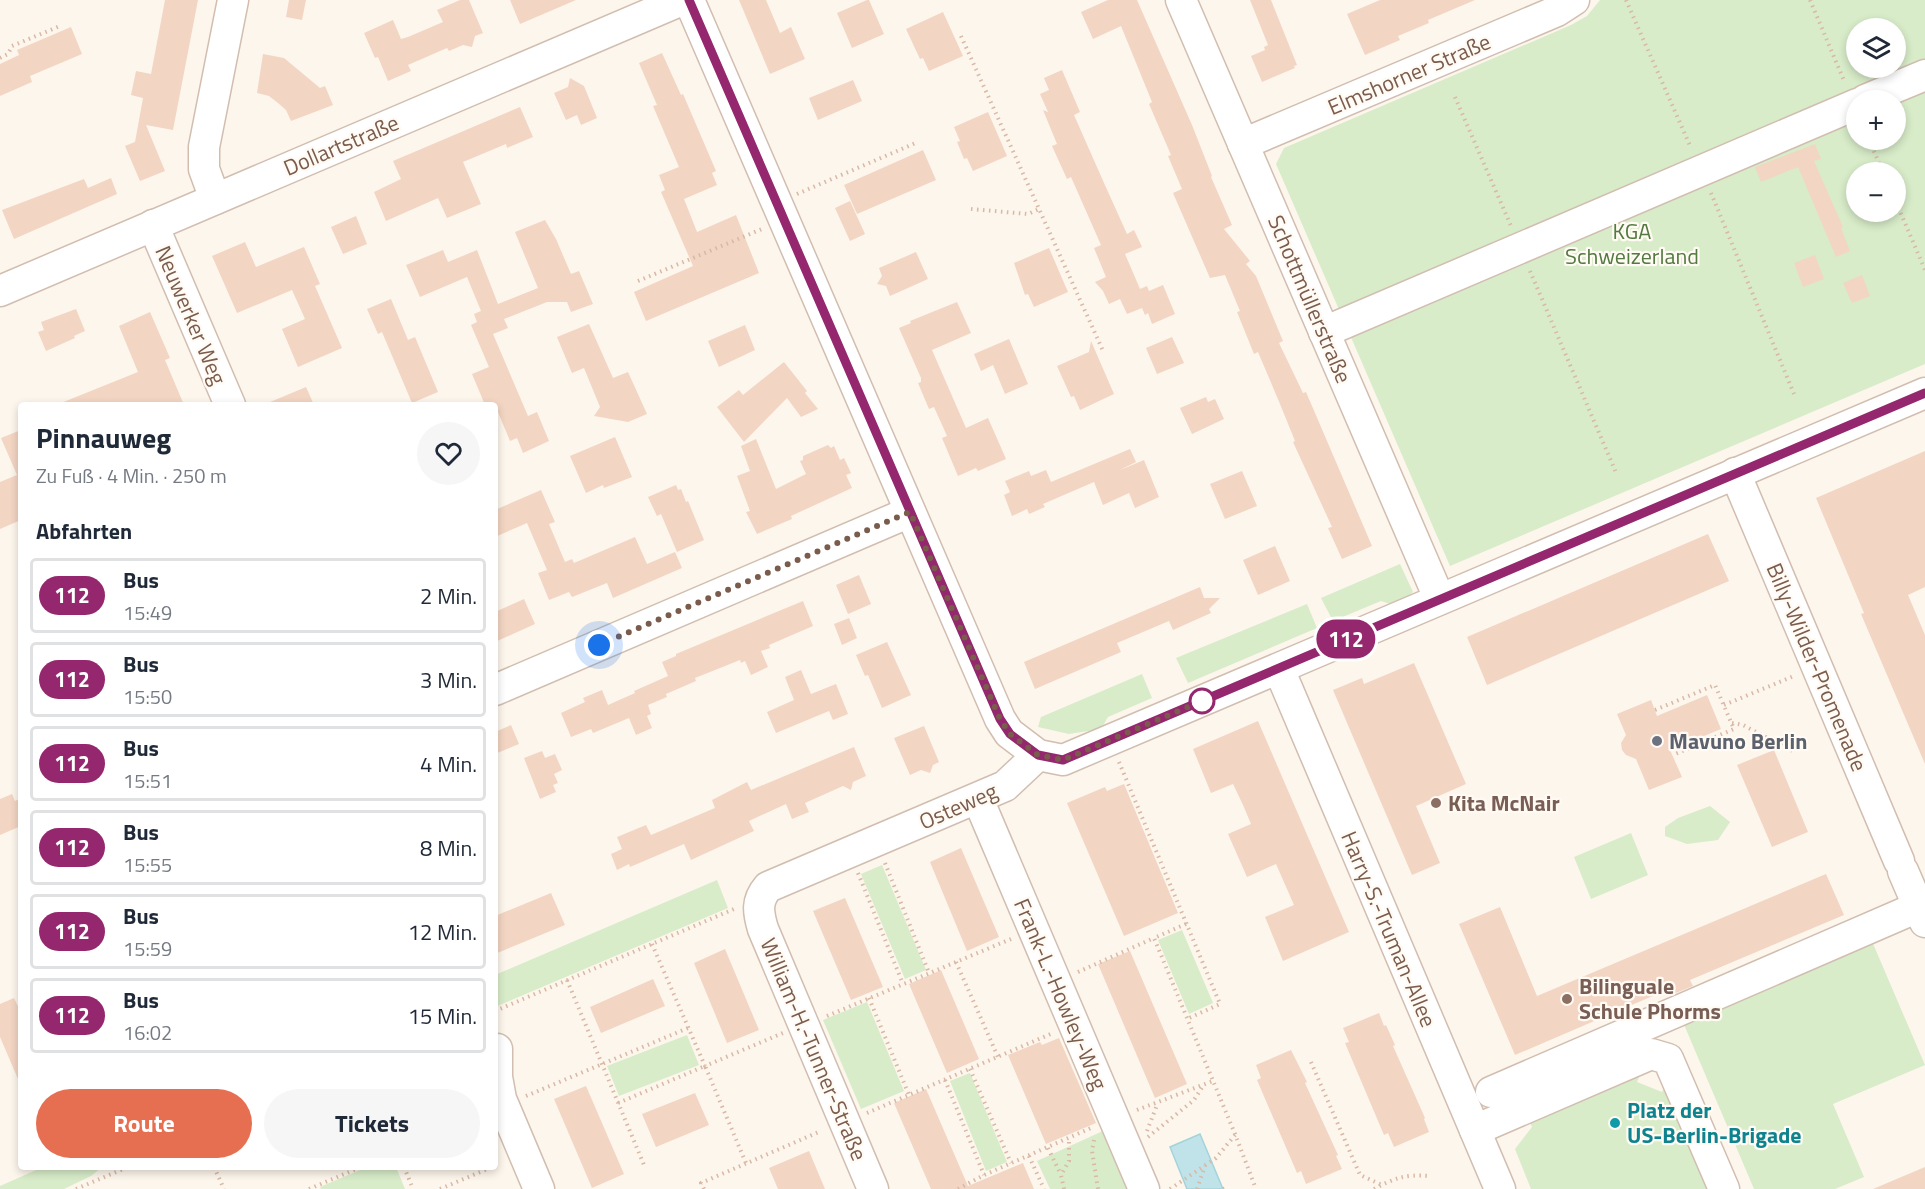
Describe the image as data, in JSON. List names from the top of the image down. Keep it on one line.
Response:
{"streets":{"street":["Elmshorner Straße","Dollartstraße","Schottmüllerstraße","Neuwerker Weg","Billy-Wilder-Promenade","Osteweg","Harry-S.-Truman-Allee","Frank-L.-Howley-Weg","William-H.-Tunner-Straße"]},"crossings":[["Elmshorner Straße","Schottmüllerstraße"],["Dollartstraße","Neuwerker Weg"],["Osteweg","Frank-L.-Howley-Weg"],["Osteweg","William-H.-Tunner-Straße"]],"parks":["KGA Schweizerland"],"places":["Mavuno Berlin","Kita McNair","Bilinguale Schule Phorms","Platz der US-Berlin-Brigade"],"lines":["bus line 112"],"page":{"on_map":"112","map_buttons":["+","−"],"heading":[["Pinnauweg","Zu Fuß · 4 Min. · 250 m"],"Abfahrten"],"list":[{"mark":"112","name":"Bus","note":"15:49","value":"2 Min."},{"mark":"112","name":"Bus","note":"15:50","value":"3 Min."},{"mark":"112","name":"Bus","note":"15:51","value":"4 Min."},{"mark":"112","name":"Bus","note":"15:55","value":"8 Min."},{"mark":"112","name":"Bus","note":"15:59","value":"12 Min."},{"mark":"112","name":"Bus","note":"16:02","value":"15 Min."}],"buttons":["Route","Tickets"]}}
